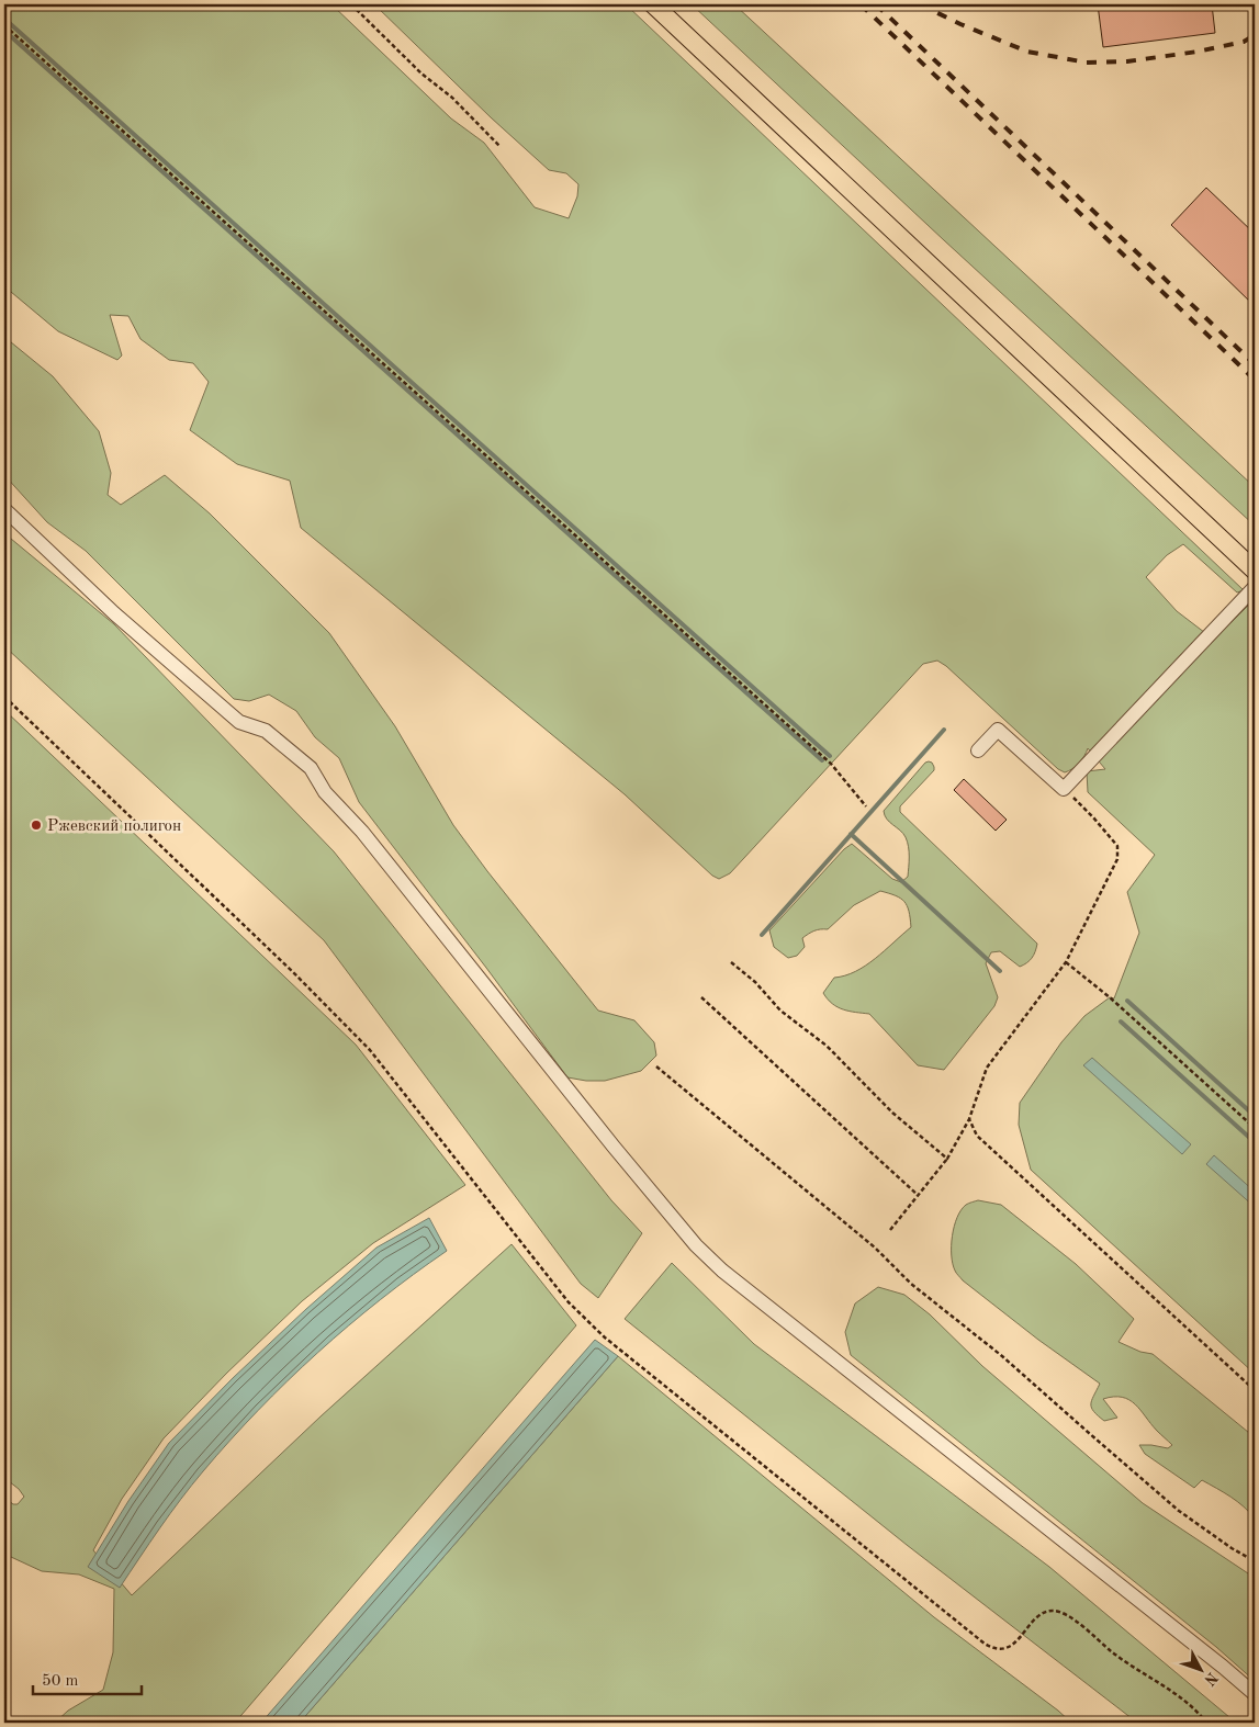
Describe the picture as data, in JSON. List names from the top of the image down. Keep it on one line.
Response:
{"places":["Ржевский полигон"],"scale_bar":"50 m","north":"bottom right"}
